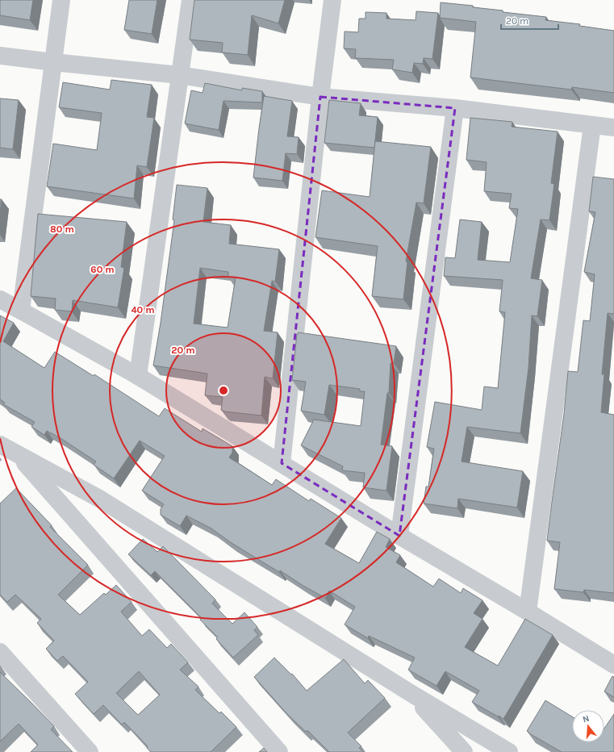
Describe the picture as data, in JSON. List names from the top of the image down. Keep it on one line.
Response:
{"scale_bar":"20 m","north":"top","rings":["80 m","60 m","40 m","20 m"]}
